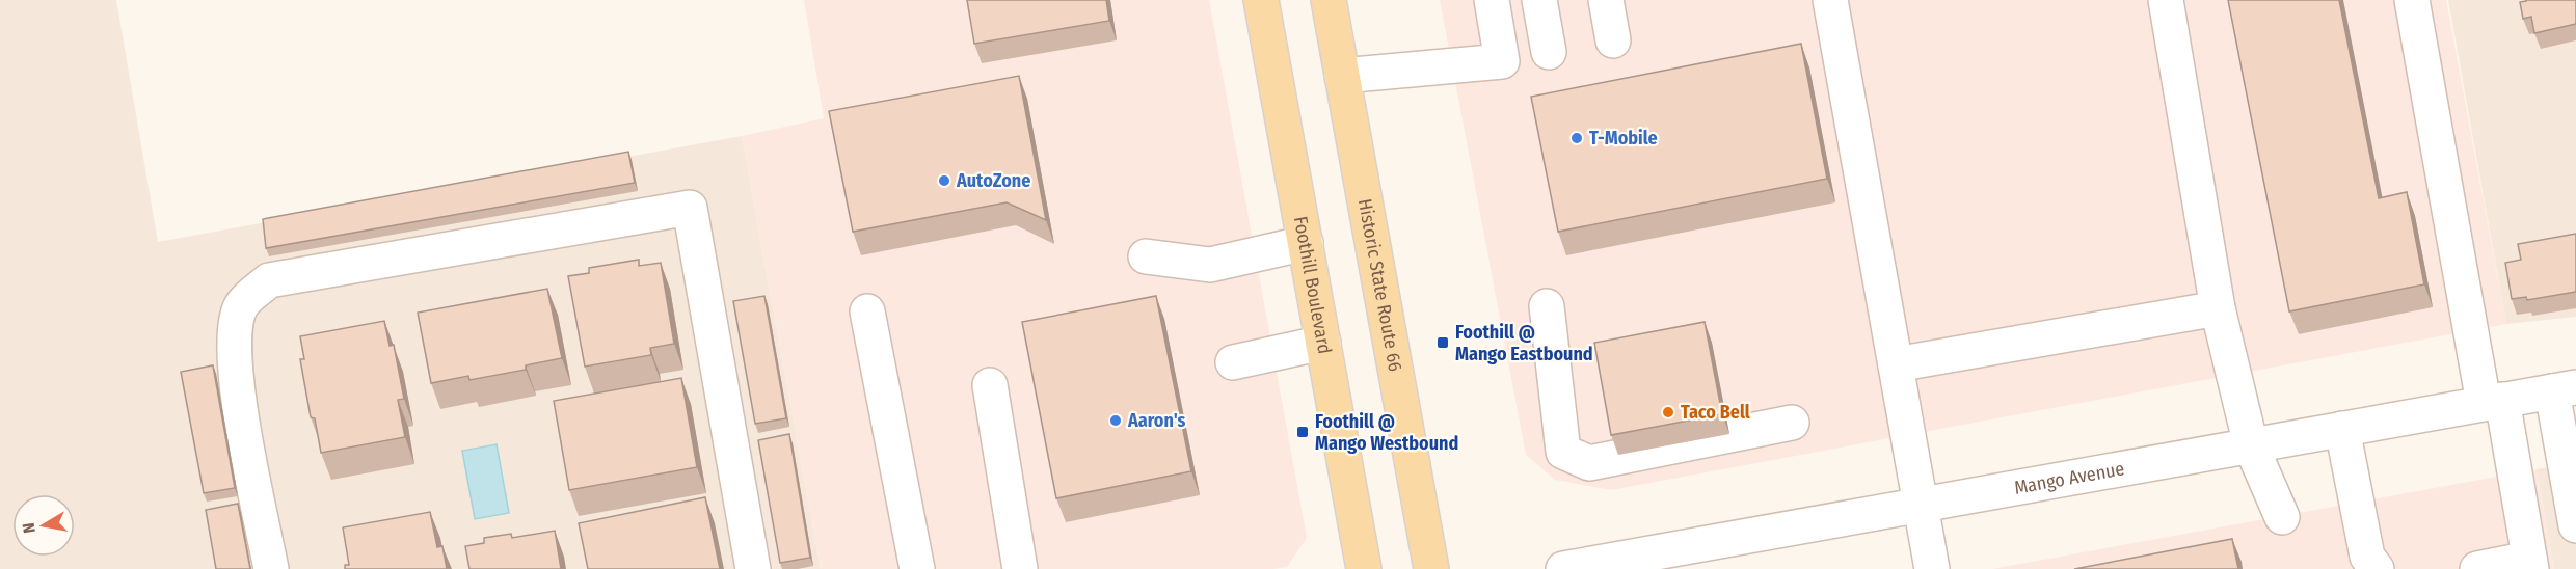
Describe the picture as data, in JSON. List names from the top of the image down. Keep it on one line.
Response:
{"streets":{"main road":["Foothill Boulevard","Historic State Route 66"],"street":["Mango Avenue"]},"places":{"other":["T-Mobile","AutoZone","Taco Bell","Aaron's"],"transit":["Foothill @ Mango Eastbound","Foothill @ Mango Westbound"]},"north":"left"}
